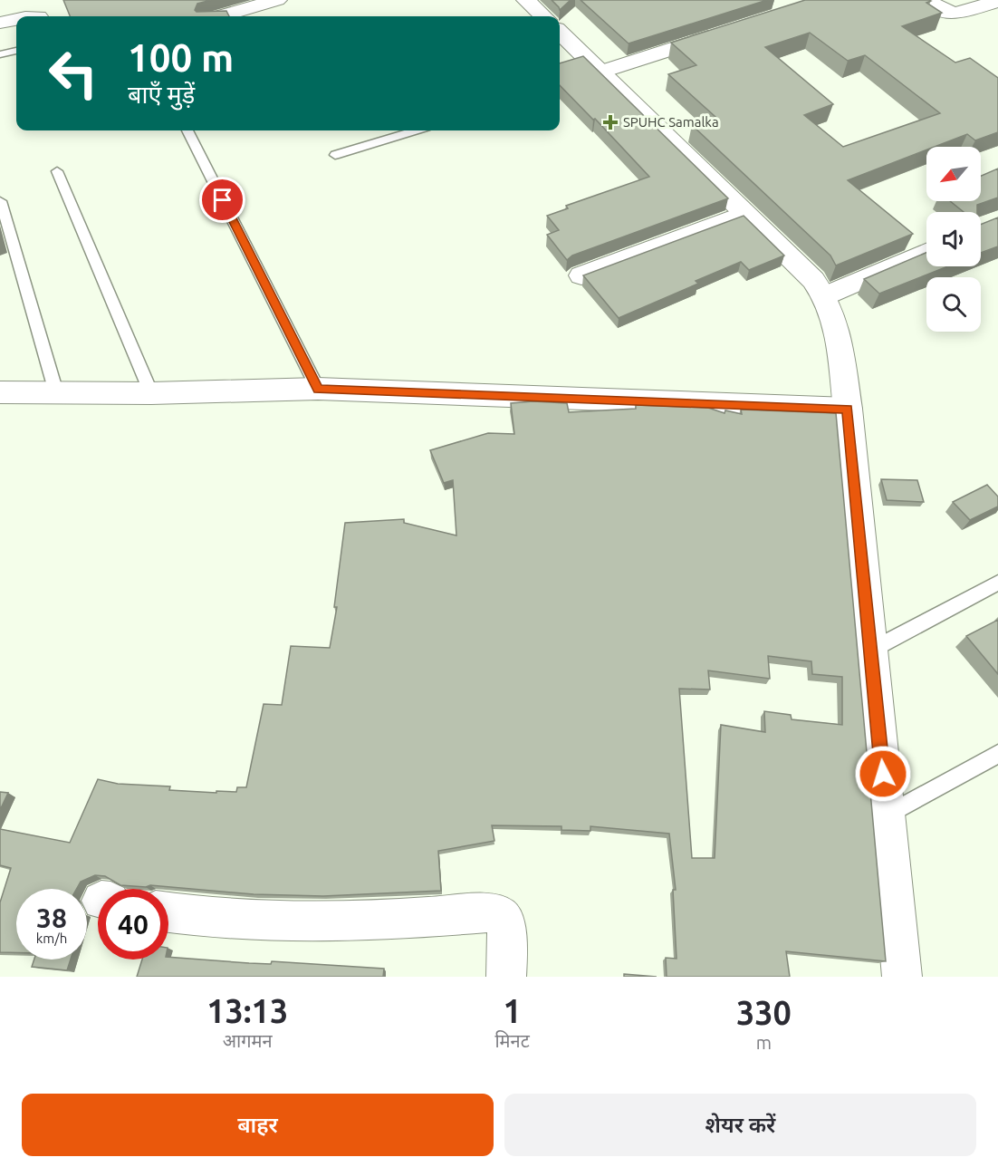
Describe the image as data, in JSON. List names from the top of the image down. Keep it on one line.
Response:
{"places":{"health":["SPUHC Samalka"]},"north":"bottom left","page":{"turn":["100 m","बाएँ मुड़ें"],"speed":"38 km/h","limit":"40","eta":["13:13","आगमन","1","मिनट","330","m"],"buttons":["बाहर","शेयर करें"]}}
